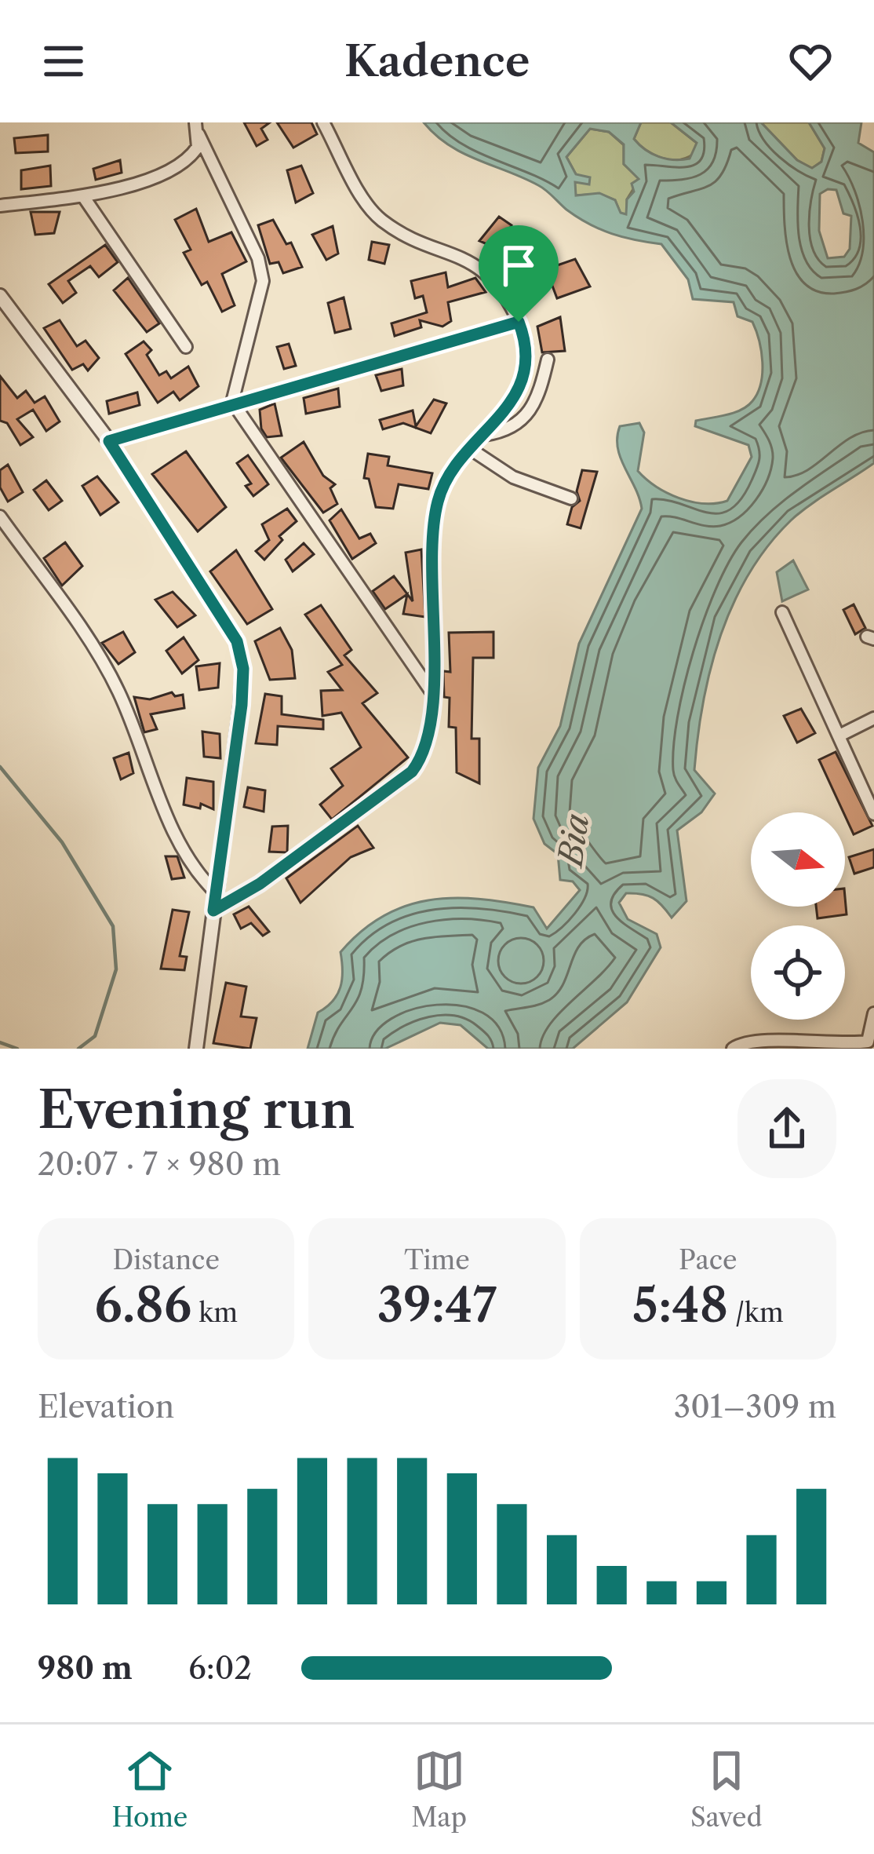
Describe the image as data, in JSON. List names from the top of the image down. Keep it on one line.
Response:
{"water":["Bia"],"north":"right","page":{"header":"Kadence","heading":["Evening run","20:07 · 7 × 980 m"],"stats":[["Distance","6.86 km"],["Time","39:47"],["Pace","5:48 /km"]],"chart":["Elevation","301–309 m"],"list":[{"name":"980 m","note":"6:02"}],"tabs":["Home","Map","Saved"]}}
